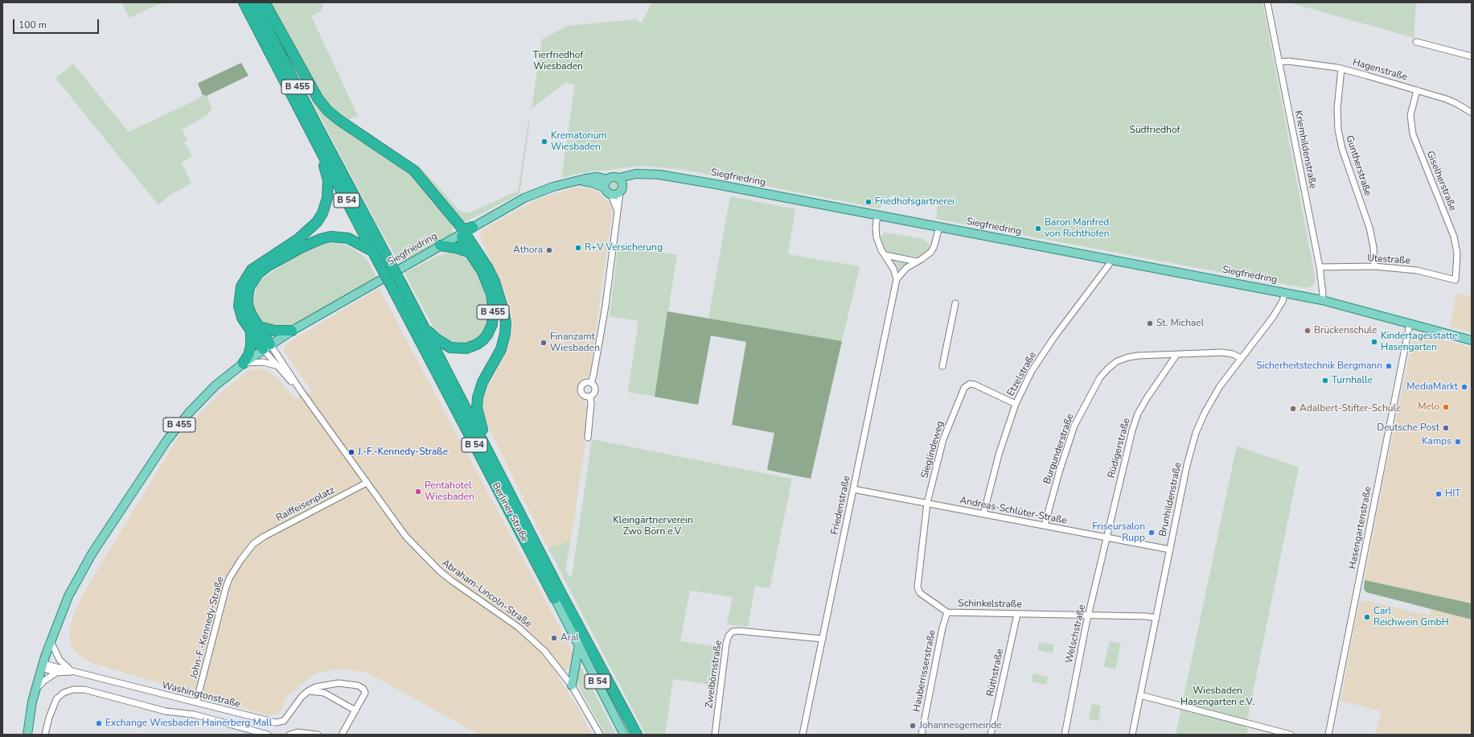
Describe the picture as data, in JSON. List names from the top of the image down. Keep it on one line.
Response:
{"streets":{"highway":["B 455","B 54","Berliner Straße"],"main road":["Siegfriedring"],"street":["Hagenstraße","Kriemhildenstraße","Guntherstraße","Giselherstraße","Utestraße","Etzelstraße","Rüdigerstraße","Burgunderstraße","Sieglindeweg","Brunhildenstraße","Raiffeisenplatz","Friedenstraße","Andreas-Schlüter-Straße","Hasengartenstraße","Abraham-Lincoln-Straße","Schinkelstraße","John-F.-Kennedy-Straße","Welschstraße","Hauberrisserstraße","Rüthstraße","Zweibörnstraße","Washingtonstraße"]},"crossings":[["Hagenstraße","Kriemhildenstraße"],["Hagenstraße","Guntherstraße"],["Hagenstraße","Giselherstraße"],["B 455","Siegfriedring"],["B 455","B 54"],["B 455","Abraham-Lincoln-Straße"],["B 455","Washingtonstraße"],["Kriemhildenstraße","Siegfriedring"],["Kriemhildenstraße","Utestraße"],["Guntherstraße","Utestraße"],["Siegfriedring","Etzelstraße"],["Siegfriedring","Brunhildenstraße"],["Siegfriedring","Hasengartenstraße"],["Siegfriedring","Abraham-Lincoln-Straße"],["Giselherstraße","Utestraße"],["B 54","Berliner Straße"],["Etzelstraße","Sieglindeweg"],["Etzelstraße","Andreas-Schlüter-Straße"],["Rüdigerstraße","Burgunderstraße"],["Rüdigerstraße","Andreas-Schlüter-Straße"],["Rüdigerstraße","Welschstraße"],["Burgunderstraße","Brunhildenstraße"],["Burgunderstraße","Andreas-Schlüter-Straße"],["Sieglindeweg","Andreas-Schlüter-Straße"],["Sieglindeweg","Schinkelstraße"],["Brunhildenstraße","Andreas-Schlüter-Straße"],["Brunhildenstraße","Schinkelstraße"],["Raiffeisenplatz","Abraham-Lincoln-Straße"],["Raiffeisenplatz","John-F.-Kennedy-Straße"],["Friedenstraße","Andreas-Schlüter-Straße"],["Friedenstraße","Zweibörnstraße"],["Andreas-Schlüter-Straße","Schinkelstraße"],["Andreas-Schlüter-Straße","Welschstraße"],["Schinkelstraße","Welschstraße"],["Schinkelstraße","Hauberrisserstraße"],["Schinkelstraße","Rüthstraße"],["John-F.-Kennedy-Straße","Washingtonstraße"]],"parks":["Tierfriedhof Wiesbaden","Südfriedhof","Kleingärtnerverein Zwo Börn e.V.","Wiesbaden Hasengarten e.V."],"places":["Krematorium Wiesbaden","Friedhofsgärtnerei","Baron Manfred von Richthofen","R+V Versicherung","Athora","St. Michael","Brückenschule","Kindertagesstätte Hasengarten","Finanzamt Wiesbaden","Sicherheitstechnik Bergmann","Turnhalle","MediaMarkt","Melo","Adalbert-Stifter-Schule","Deutsche Post","Kamps","J.-F.-Kennedy-Straße","Pentahotel Wiesbaden","HIT","Friseursalon Rupp","Carl Reichwein GmbH","Aral","Exchange Wiesbaden Hainerberg Mall","Johannesgemeinde"],"scale_bar":"100 m"}
